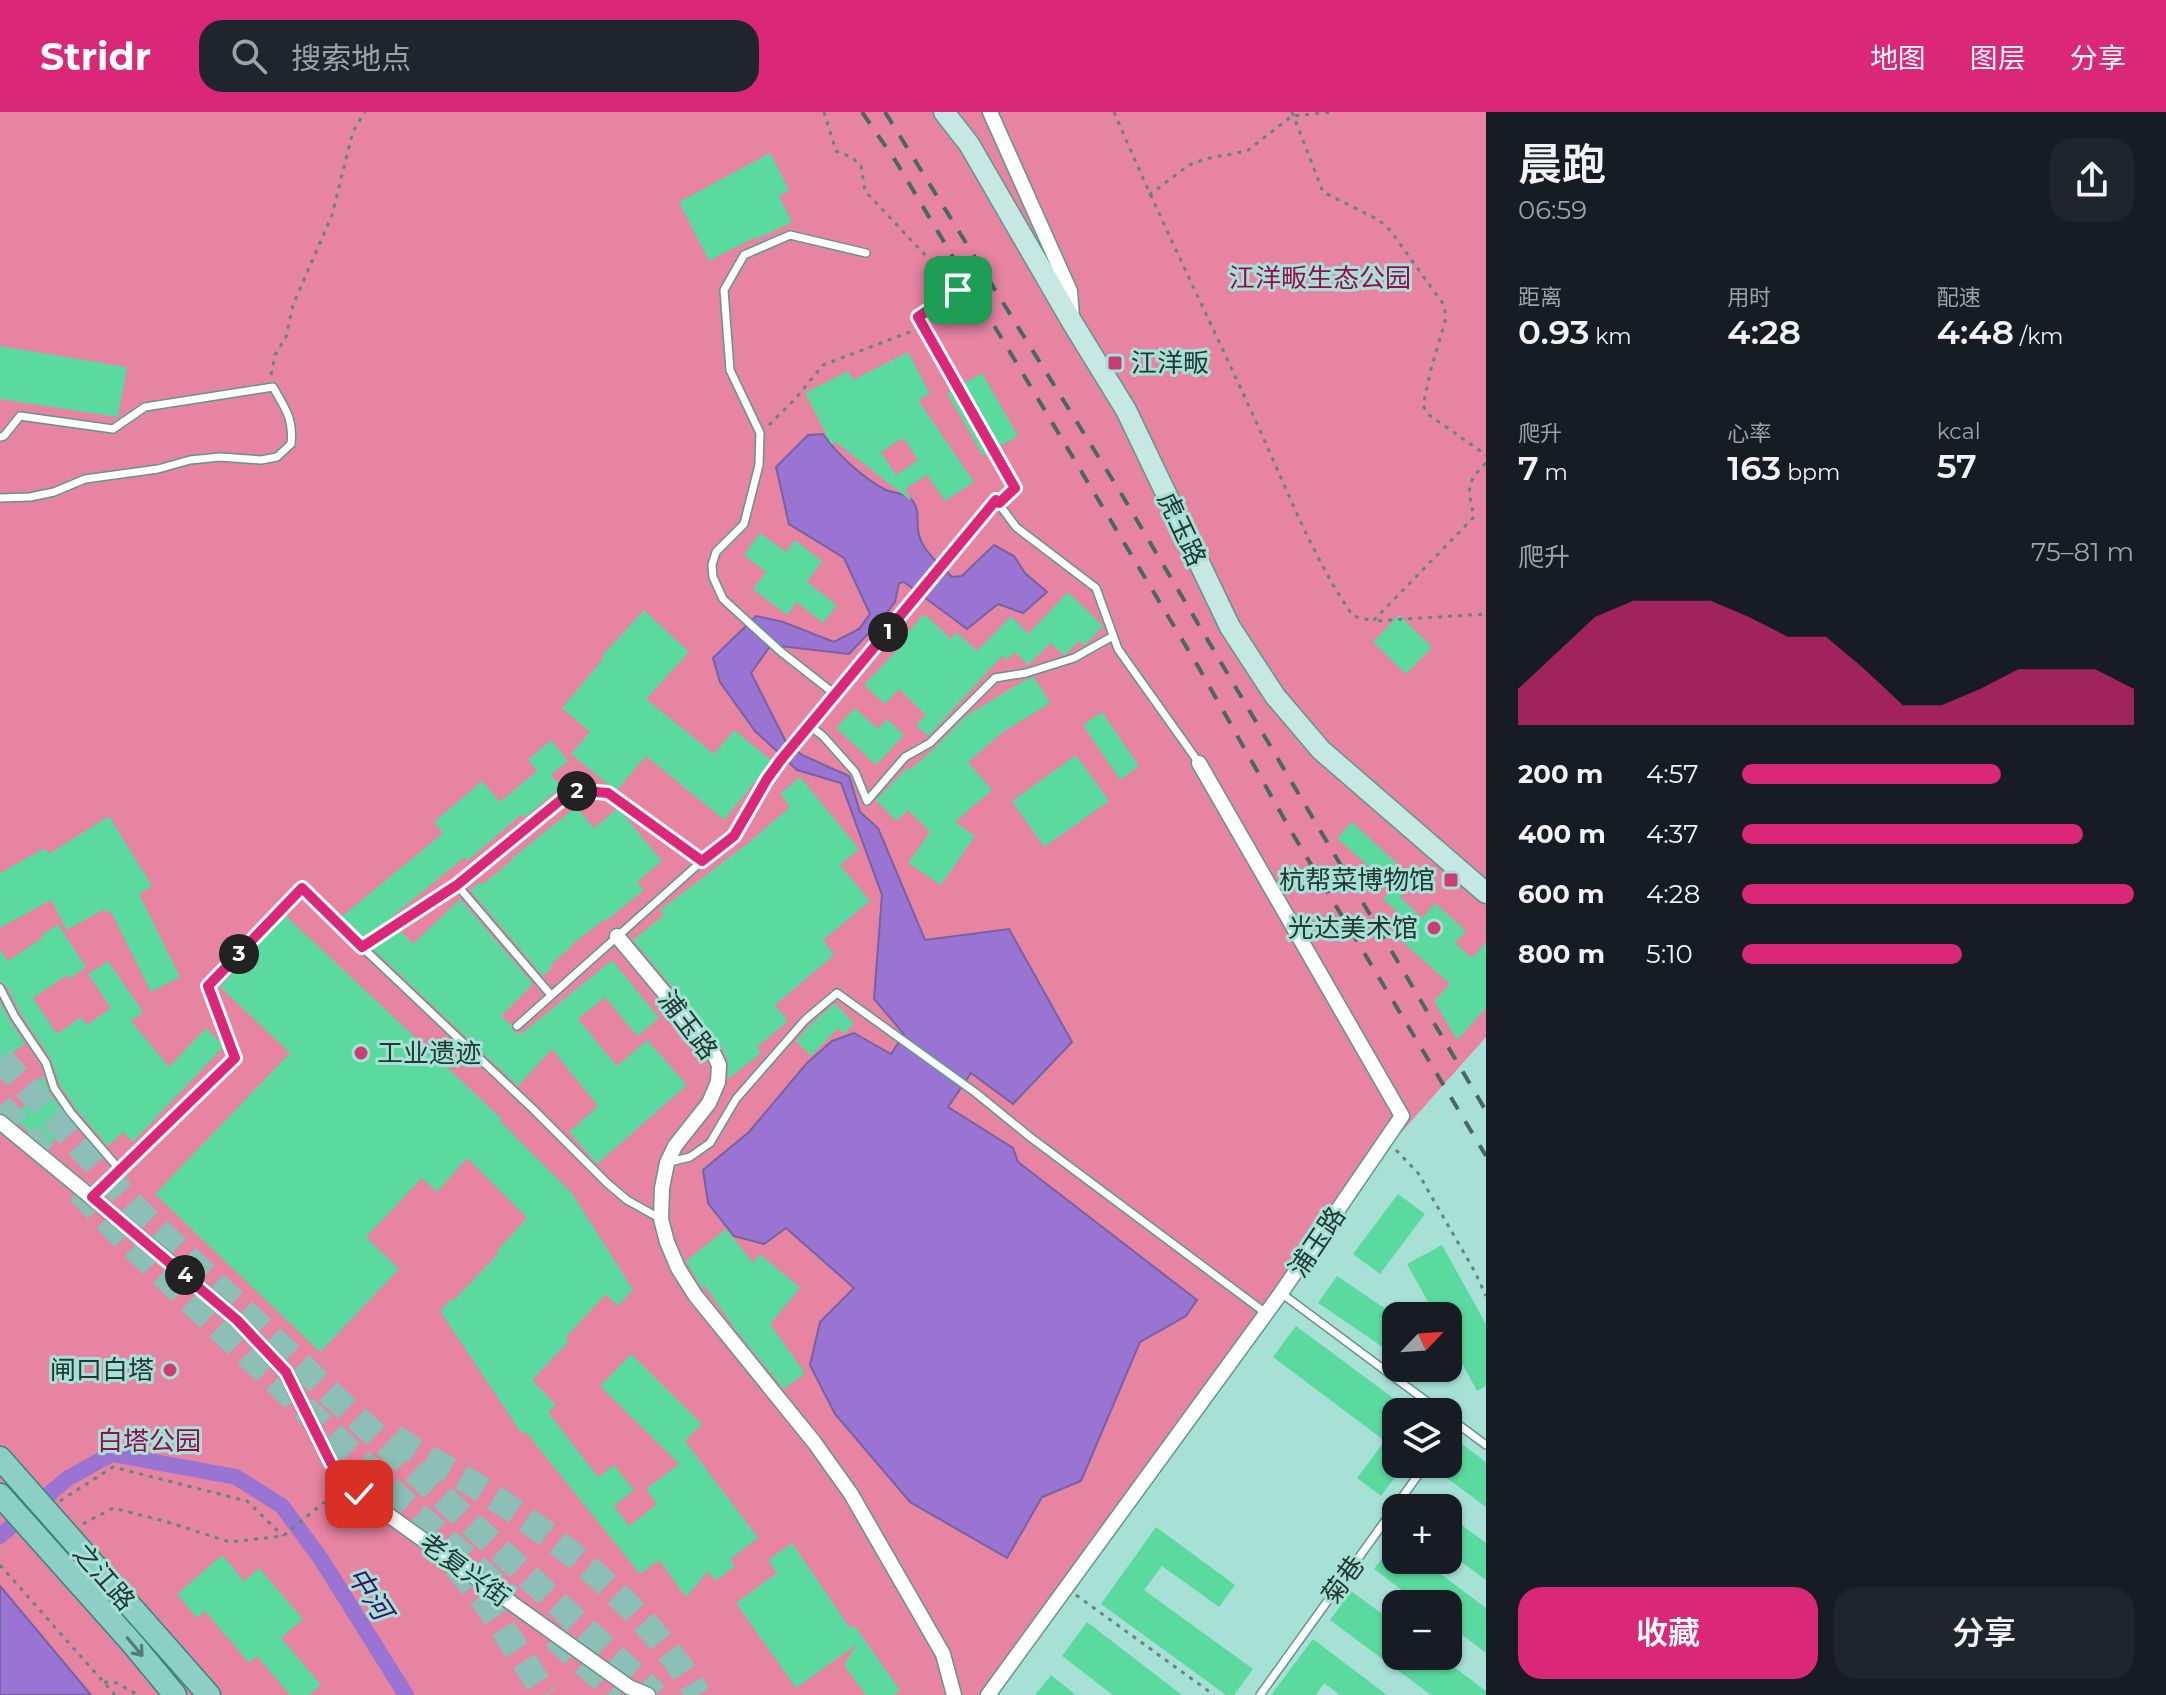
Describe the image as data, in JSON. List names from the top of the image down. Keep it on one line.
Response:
{"streets":{"main road":["之江路"],"street":["虎玉路","浦玉路","老复兴街"],"lane":["菊巷"]},"water":["中河"],"parks":["江洋畈生态公园","白塔公园"],"places":{"transit":["江洋畈","杭帮菜博物馆"],"other":["光达美术馆","工业遗迹","闸口白塔"]},"north":"top right","page":{"header":"Stridr","search":"搜索地点","nav":["地图","图层","分享"],"heading":["晨跑","06:59"],"stats":[["距离","0.93 km"],["用时","4:28"],["配速","4:48 /km"],["爬升","7 m"],["心率","163 bpm"],["kcal","57"]],"chart":["爬升","75–81 m"],"pins":["1","2","3","4"],"list":[{"name":"200 m","note":"4:57"},{"name":"400 m","note":"4:37"},{"name":"600 m","note":"4:28"},{"name":"800 m","note":"5:10"}],"map_buttons":["+","−"],"buttons":["收藏","分享"]}}
